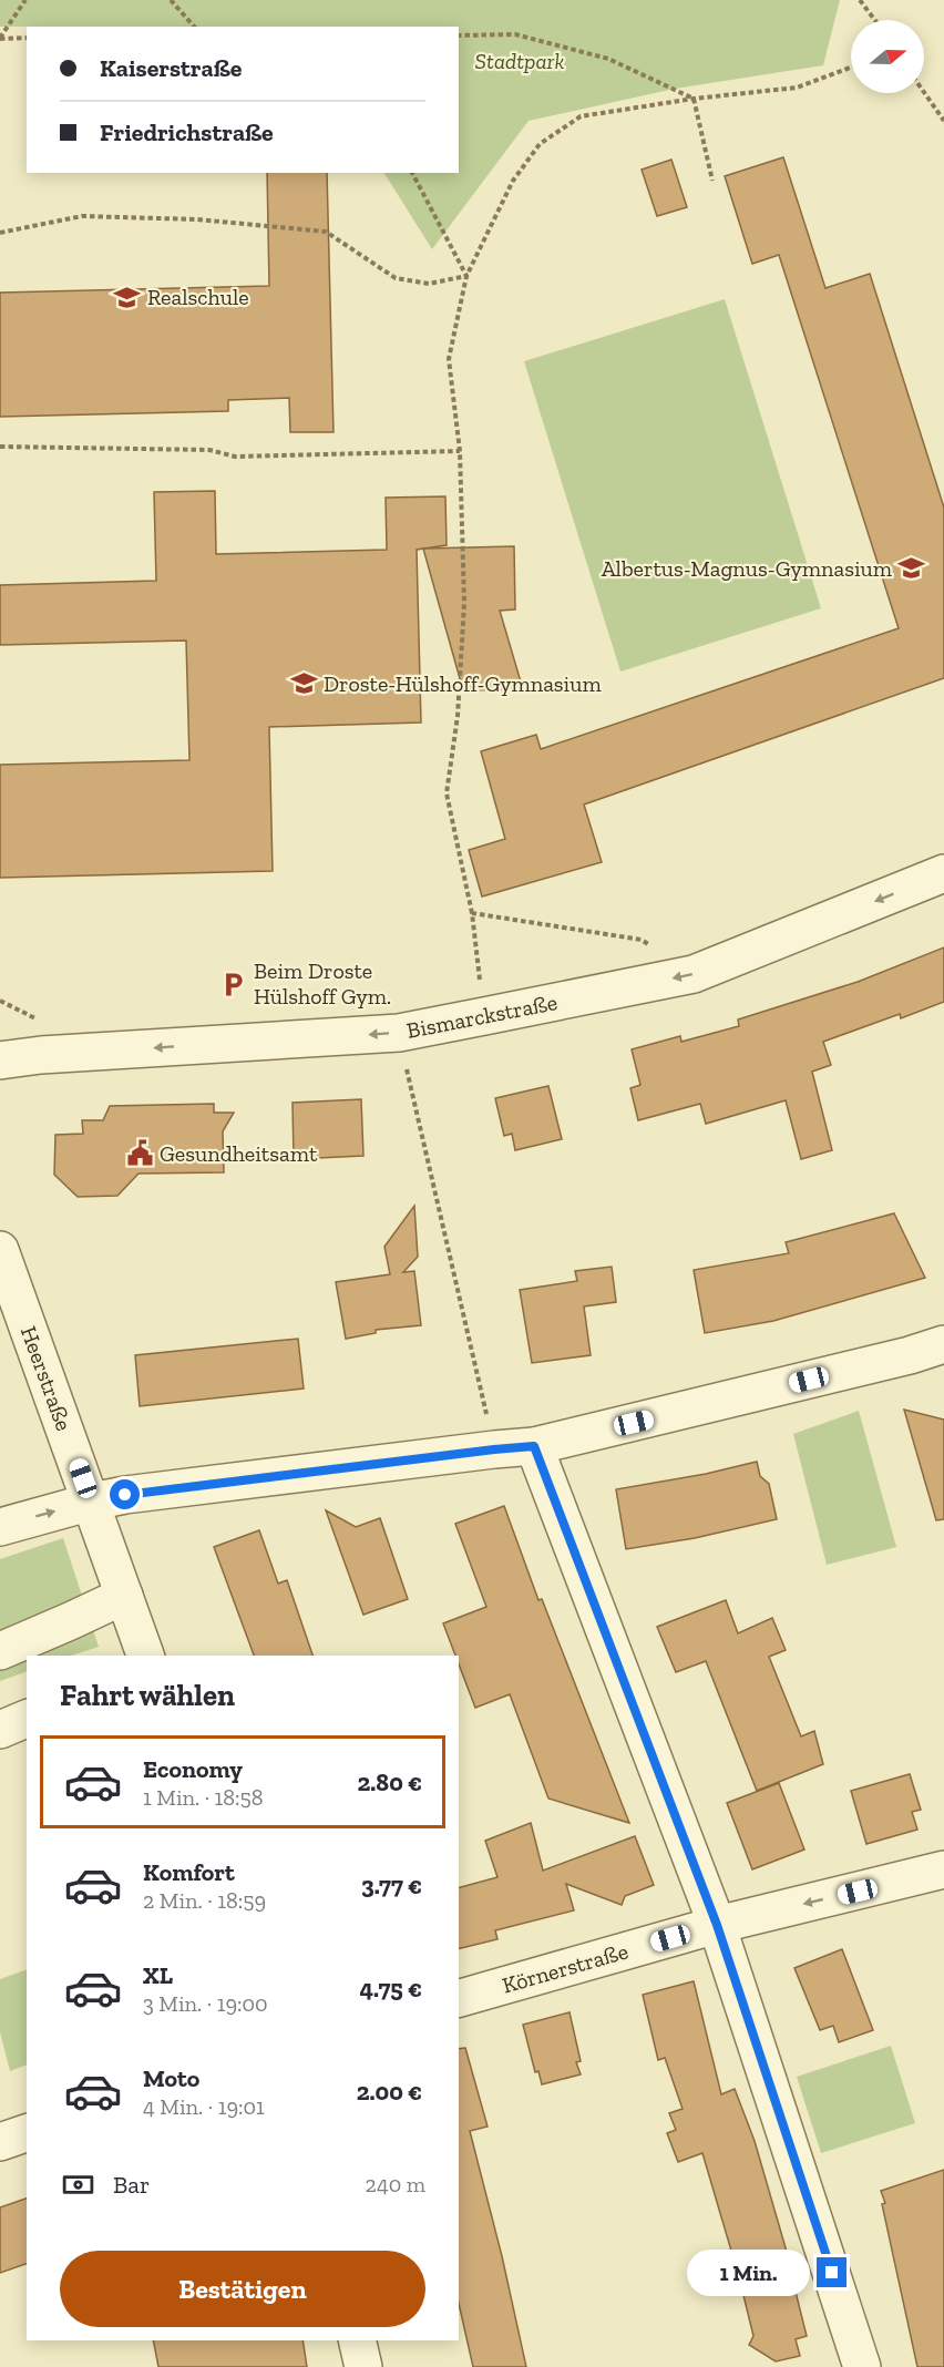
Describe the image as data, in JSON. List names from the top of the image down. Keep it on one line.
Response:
{"streets":{"street":["Bismarckstraße","Heerstraße","Körnerstraße"]},"one_way":["Bismarckstraße","Körnerstraße"],"parks":["Stadtpark"],"places":{"school or university":["Realschule","Albertus-Magnus-Gymnasium","Droste-Hülshoff-Gymnasium"],"parking":["Beim Droste Hülshoff Gym."],"public building":["Gesundheitsamt"]},"north":"right","page":{"banner":["Kaiserstraße","Friedrichstraße"],"heading":"Fahrt wählen","list":[{"name":"Economy","note":"1 Min. · 18:58","value":"2.80 €"},{"name":"Komfort","note":"2 Min. · 18:59","value":"3.77 €"},{"name":"XL","note":"3 Min. · 19:00","value":"4.75 €"},{"name":"Moto","note":"4 Min. · 19:01","value":"2.00 €"}],"pay":["Bar","240 m"],"buttons":"Bestätigen","bubble":"1 Min."}}
